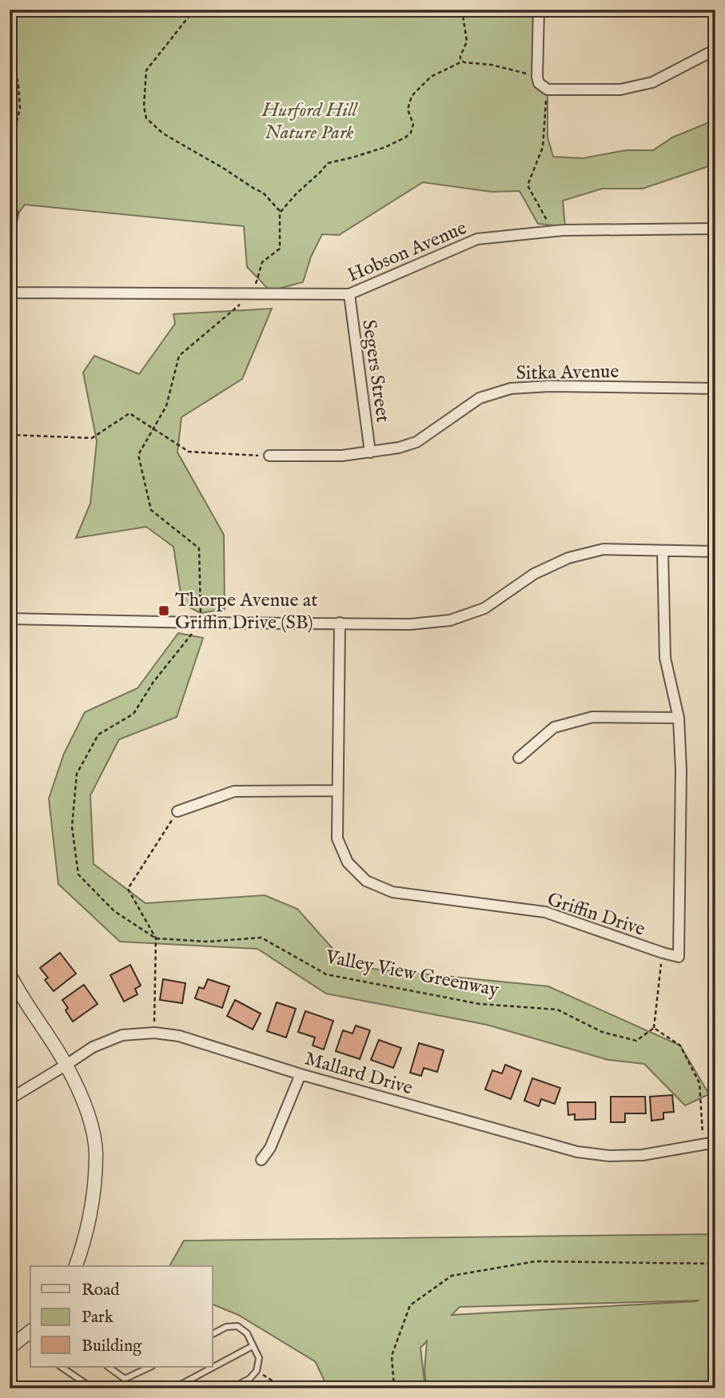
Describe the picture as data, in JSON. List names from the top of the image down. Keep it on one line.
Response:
{"streets":{"street":["Hobson Avenue","Segers Street","Sitka Avenue","Griffin Drive","Mallard Drive"],"path":["Valley View Greenway"]},"crossings":[["Hobson Avenue","Segers Street"],["Segers Street","Sitka Avenue"]],"parks":["Hurford Hill Nature Park"],"places":{"transit":["Thorpe Avenue at Griffin Drive (SB)"]},"legend":["Road","Park","Building"]}
